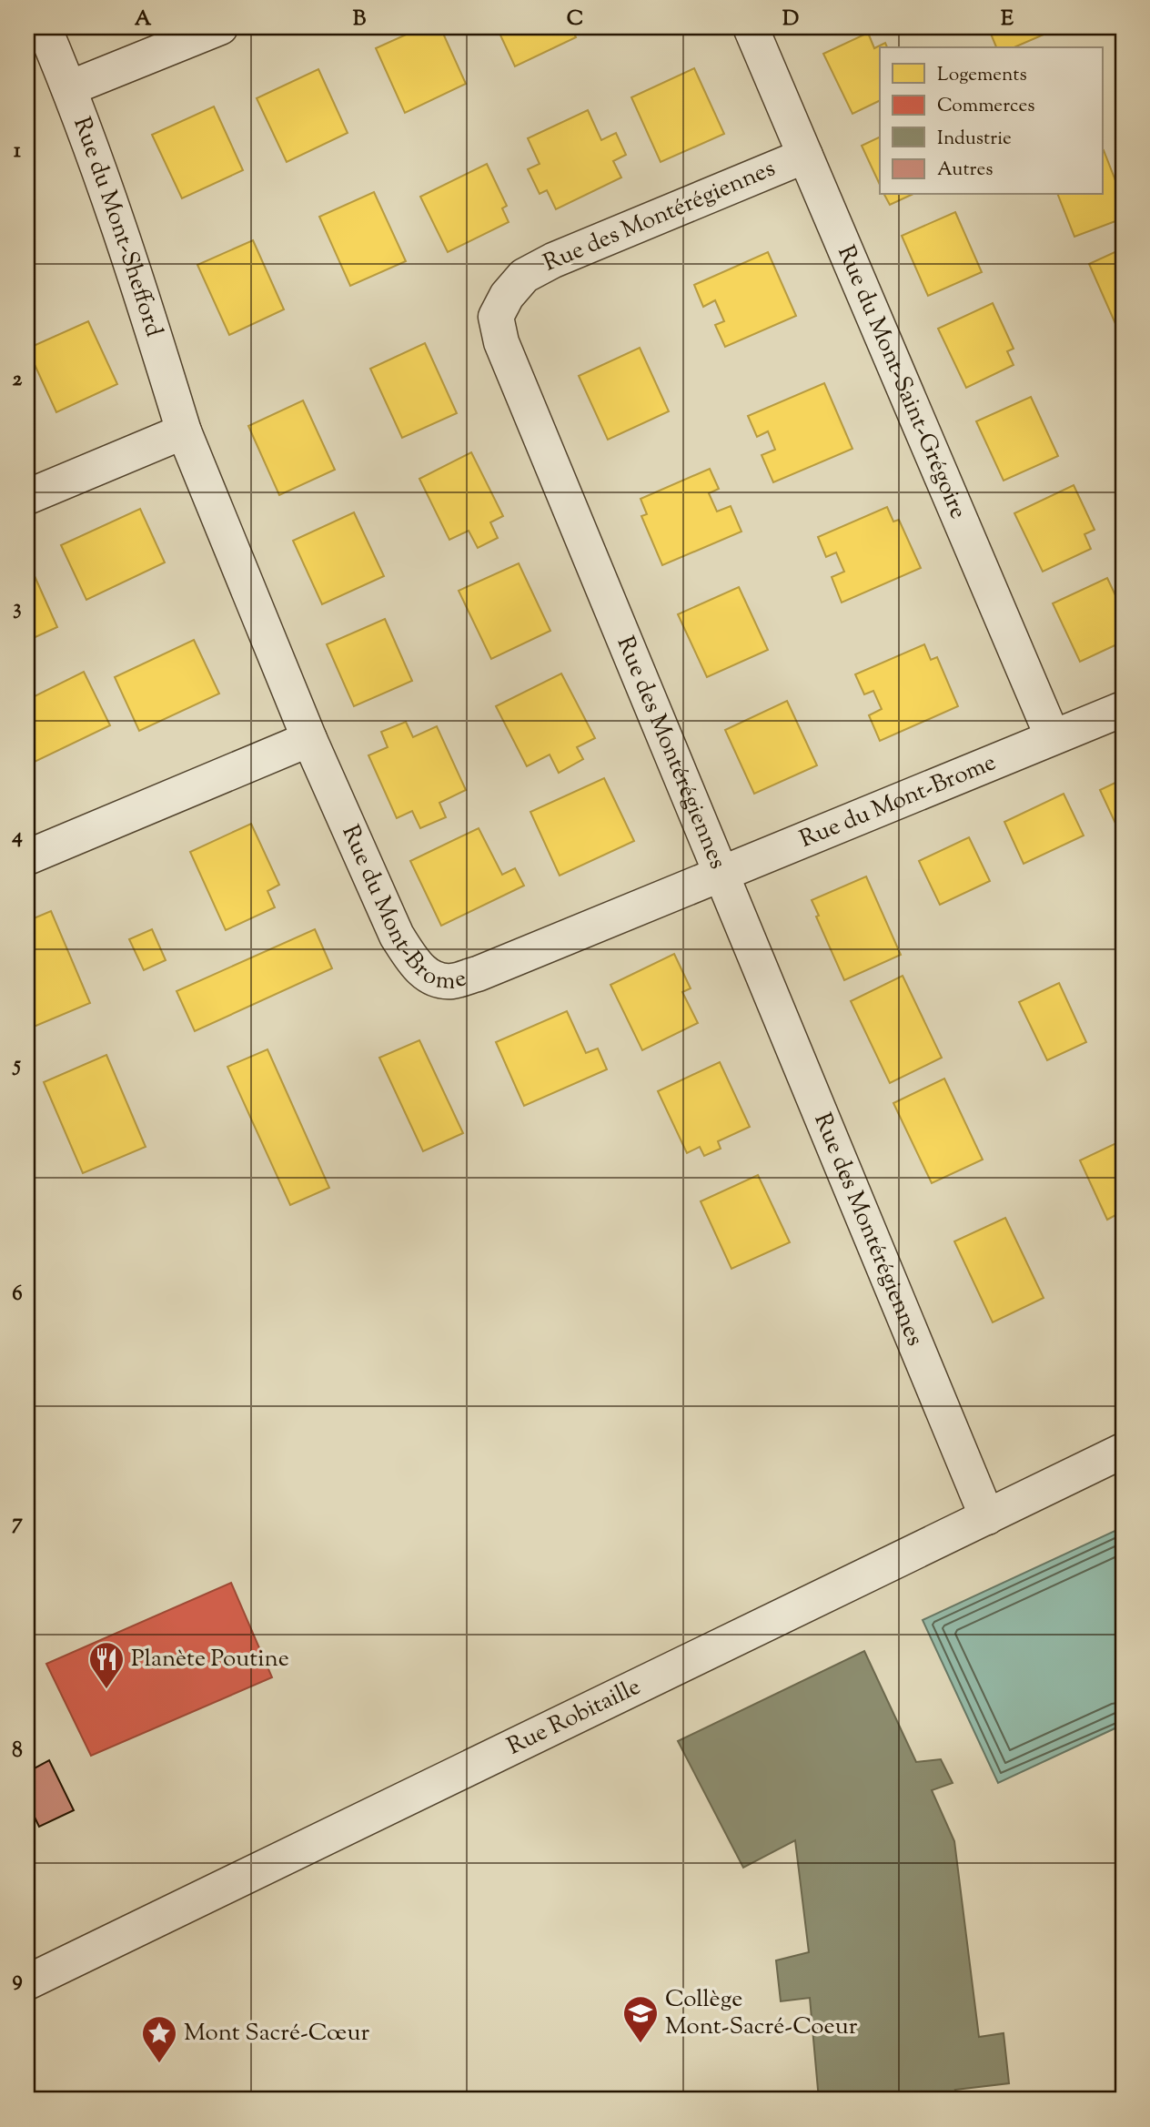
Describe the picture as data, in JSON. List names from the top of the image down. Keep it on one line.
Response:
{"streets":{"street":["Rue des Montérégiennes","Rue du Mont-Shefford","Rue du Mont-Saint-Grégoire","Rue du Mont-Brome","Rue Robitaille"]},"crossings":[["Rue des Montérégiennes","Rue du Mont-Saint-Grégoire"],["Rue des Montérégiennes","Rue du Mont-Brome"],["Rue des Montérégiennes","Rue Robitaille"],["Rue du Mont-Shefford","Rue du Mont-Brome"],["Rue du Mont-Saint-Grégoire","Rue du Mont-Brome"]],"places":{"restaurant":["Planète Poutine"],"school or university":["Collège Mont-Sacré-Coeur"],"place":["Mont Sacré-Cœur"]},"legend":["Logements","Commerces","Industrie","Autres"],"grid":{"columns":["A","B","C","D","E"],"rows":["1","2","3","4","5","6","7","8","9"]}}
